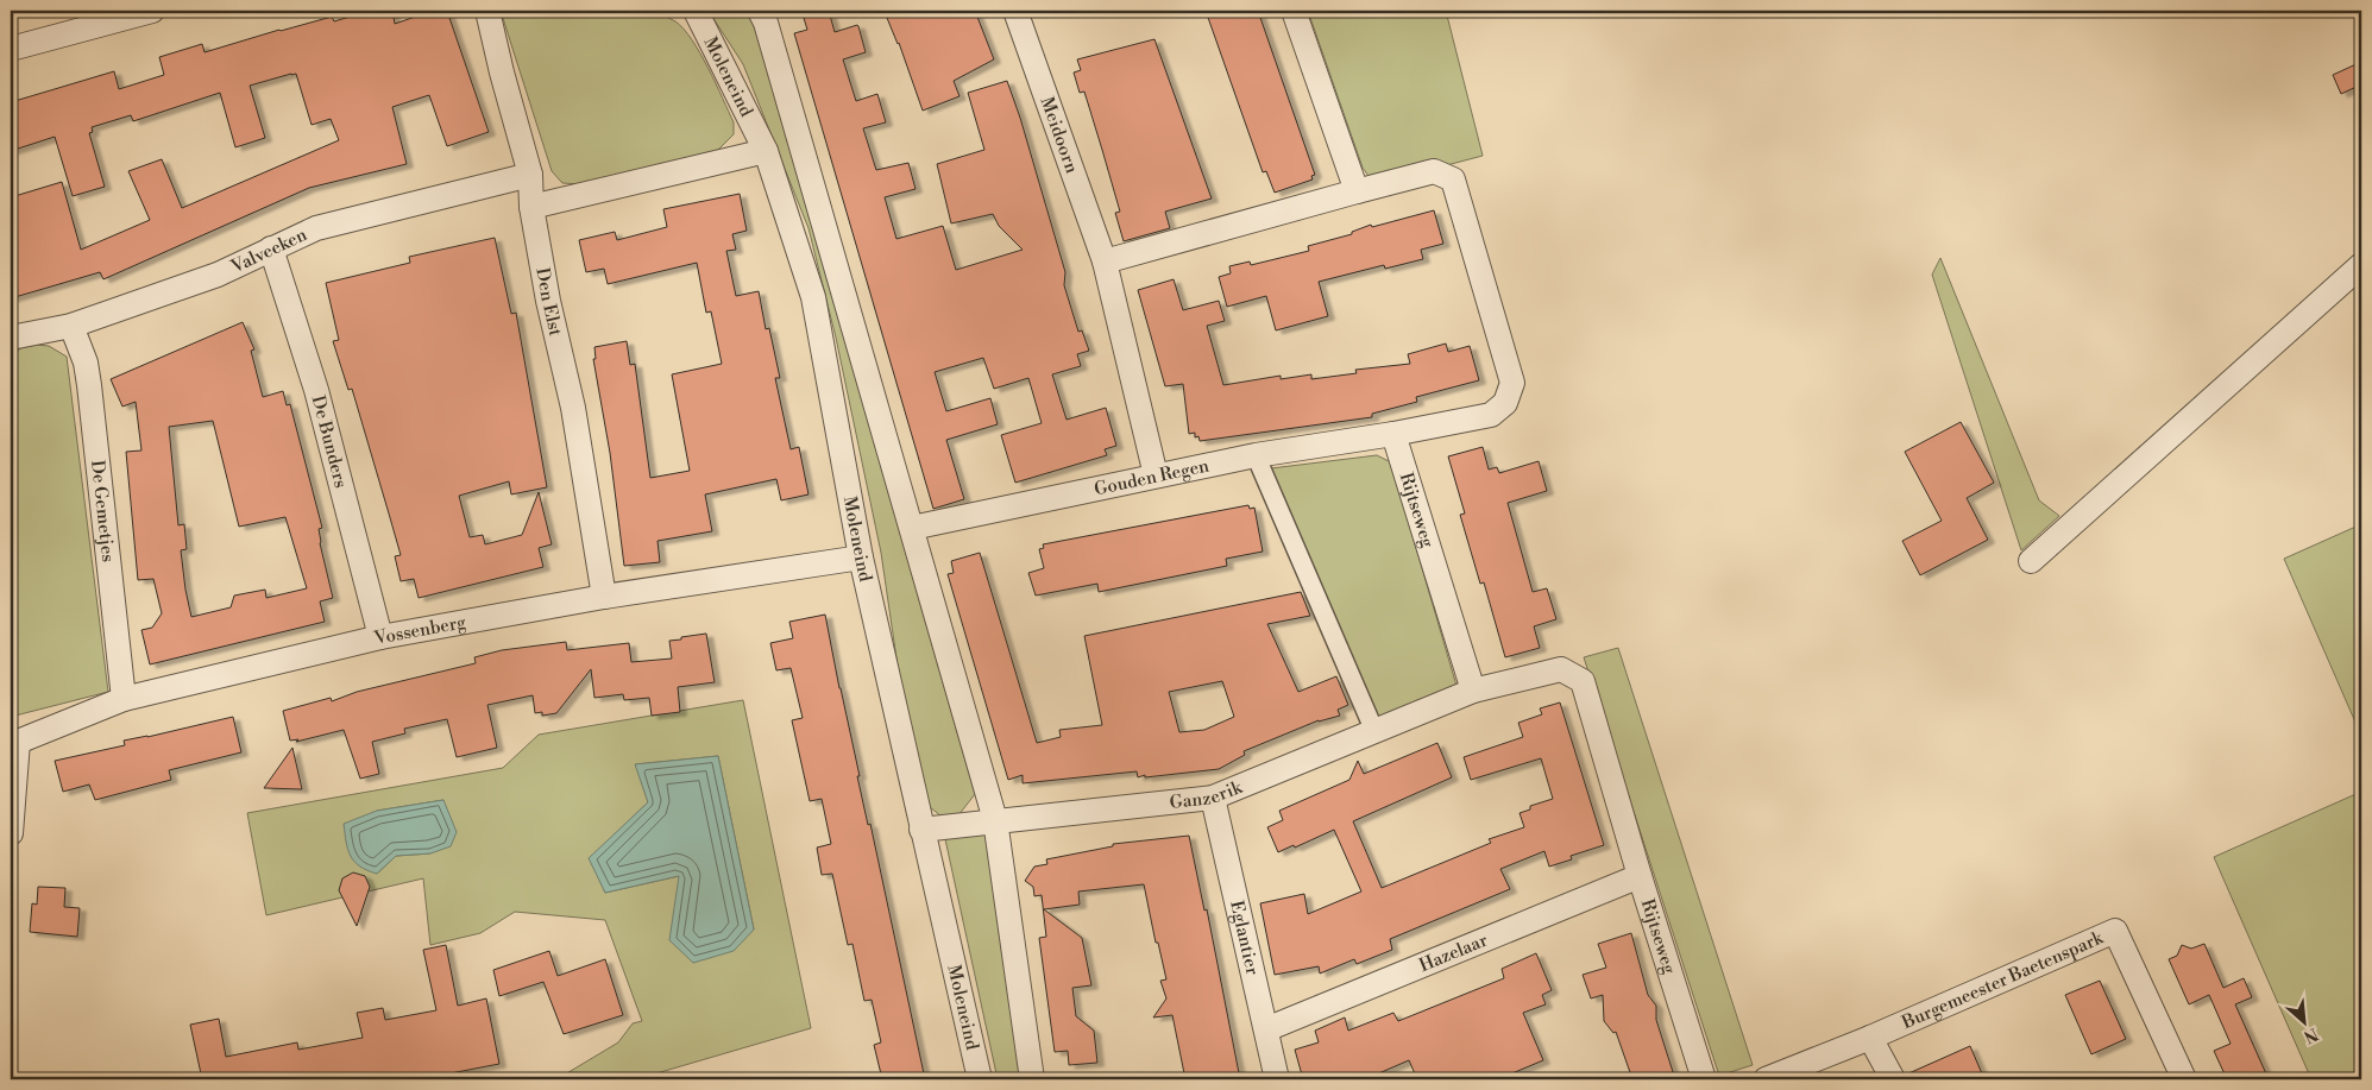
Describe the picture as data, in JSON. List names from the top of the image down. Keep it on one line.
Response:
{"streets":{"street":["Moleneind","Meidoorn","Valveeken","Den Elst","De Bunders","Gouden Regen","Rijtseweg","De Gemetjes","Vossenberg","Ganzerik","Eglantier","Hazelaar","Burgemeester Baetenspark"]},"crossings":[["Moleneind","Vossenberg"],["Moleneind","Ganzerik"],["Meidoorn","Gouden Regen"],["Valveeken","Den Elst"],["Valveeken","De Bunders"],["Valveeken","De Gemetjes"],["Den Elst","Vossenberg"],["De Bunders","Vossenberg"],["Gouden Regen","Rijtseweg"],["Rijtseweg","Ganzerik"],["Rijtseweg","Hazelaar"],["De Gemetjes","Vossenberg"],["Ganzerik","Eglantier"],["Eglantier","Hazelaar"]],"north":"bottom right"}
